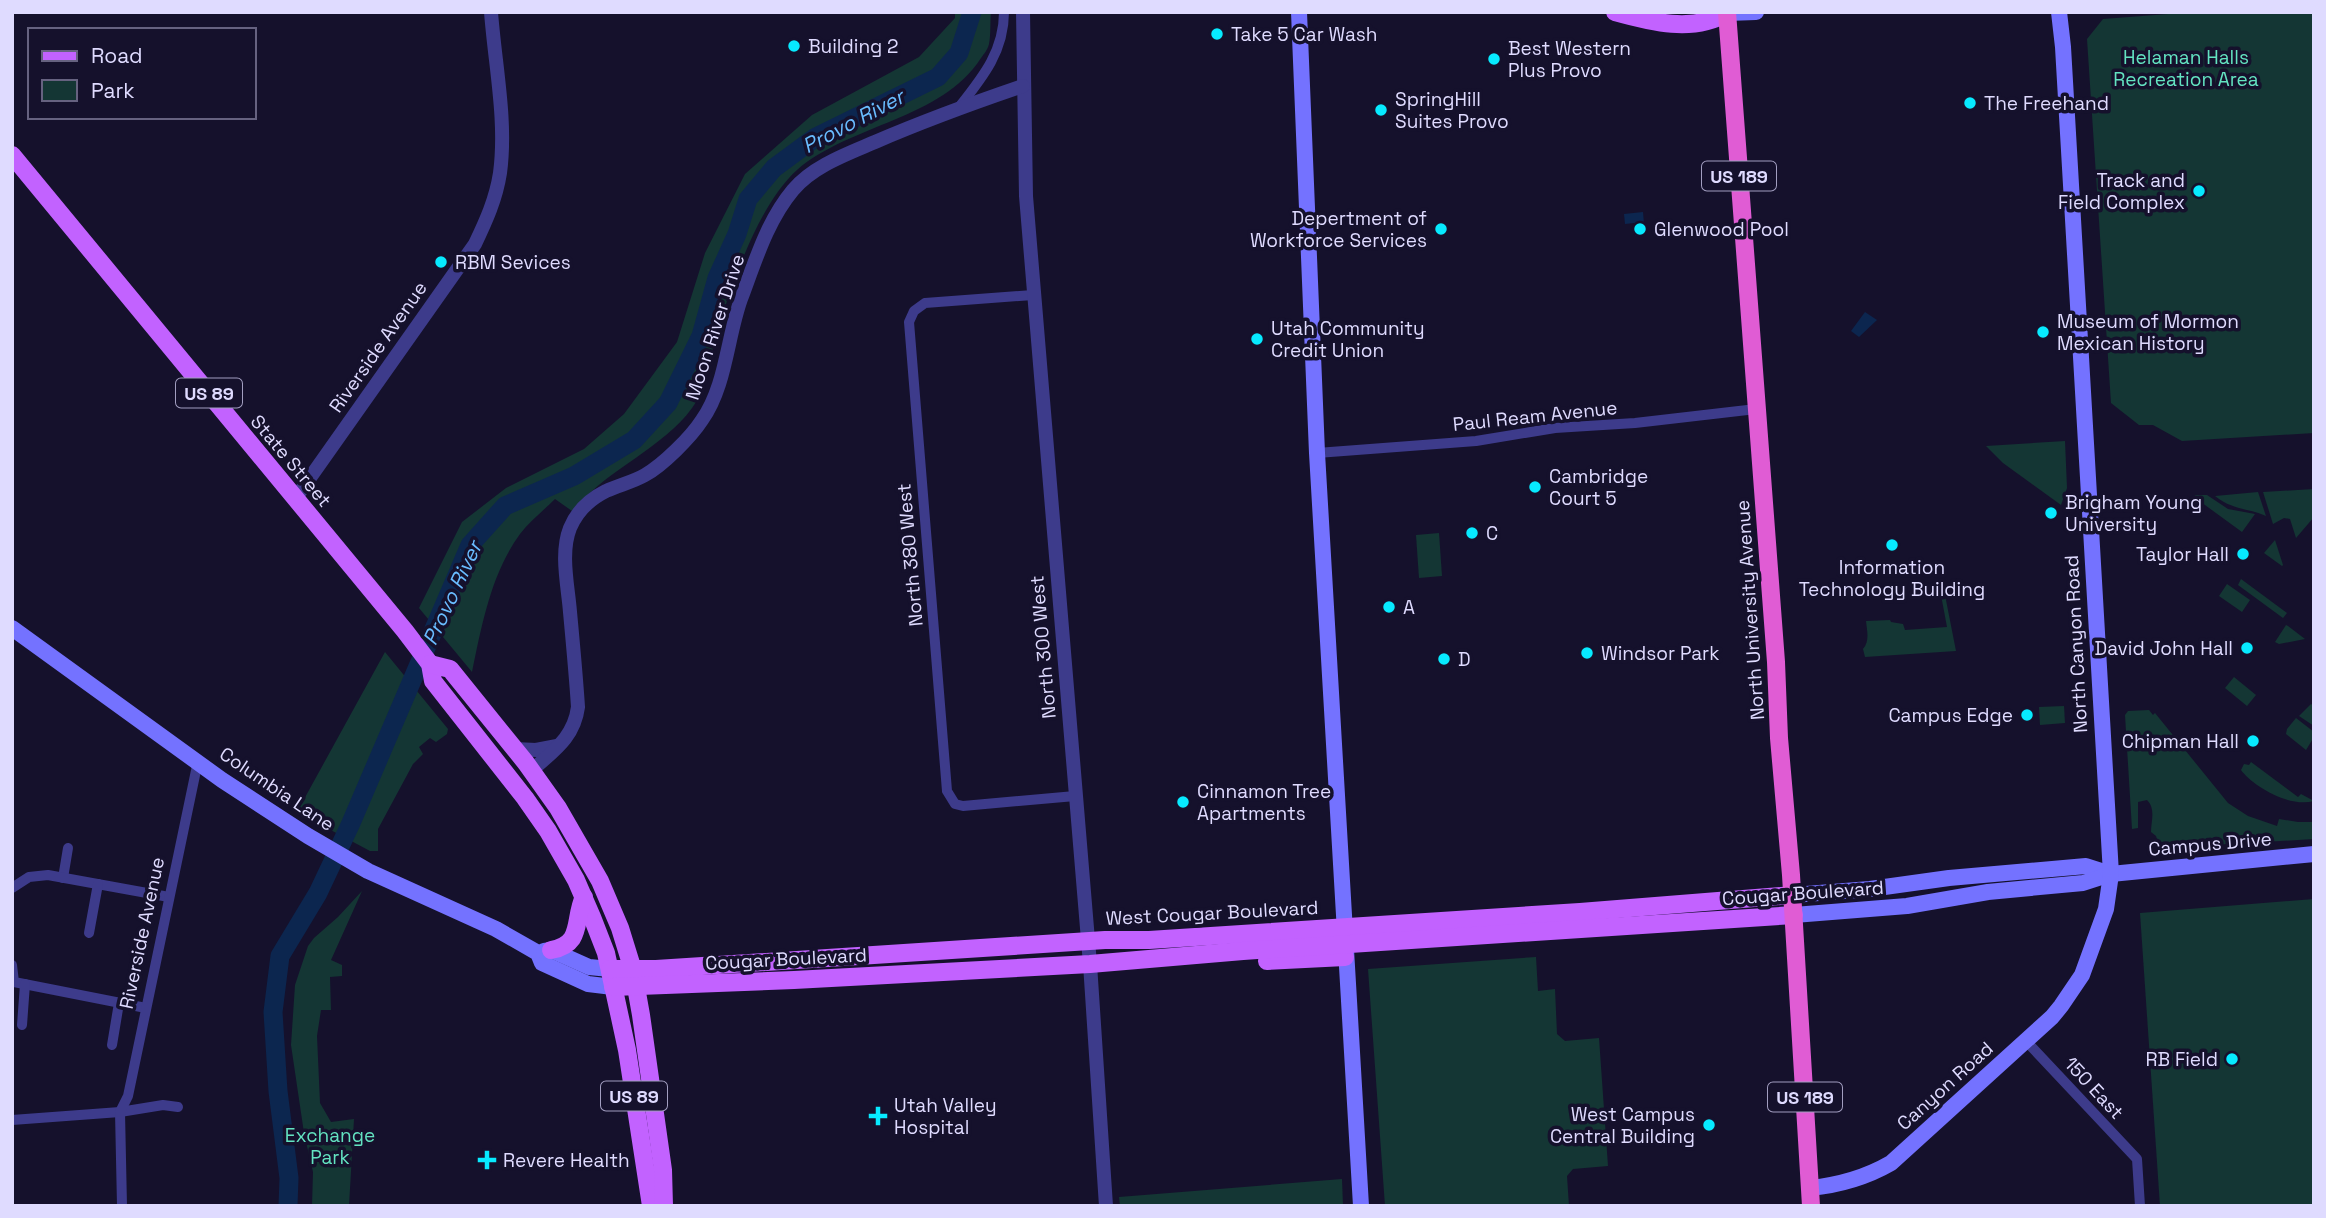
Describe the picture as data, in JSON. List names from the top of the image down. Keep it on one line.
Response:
{"streets":{"highway":["US 189","North University Avenue"],"main road":["US 89","State Street","North Canyon Road","Columbia Lane","Campus Drive","Cougar Boulevard","West Cougar Boulevard","Canyon Road"],"street":["Moon River Drive","Riverside Avenue","Paul Ream Avenue","North 380 West","North 300 West","150 East"]},"crossings":[["Moon River Drive","State Street"],["Riverside Avenue","State Street"],["Riverside Avenue","Columbia Lane"],["US 89","State Street"],["US 89","Columbia Lane"],["US 89","Cougar Boulevard"],["Paul Ream Avenue","North University Avenue"],["State Street","Columbia Lane"],["State Street","Cougar Boulevard"],["North 380 West","North 300 West"],["North University Avenue","Cougar Boulevard"],["North University Avenue","Canyon Road"],["North Canyon Road","Campus Drive"],["North Canyon Road","Cougar Boulevard"],["North Canyon Road","Canyon Road"],["North 300 West","West Cougar Boulevard"],["Columbia Lane","Cougar Boulevard"],["Campus Drive","Cougar Boulevard"],["Cougar Boulevard","West Cougar Boulevard"],["Canyon Road","150 East"]],"water":["Provo River"],"parks":["Helaman Halls Recreation Area","Exchange Park"],"places":{"other":["Take 5 Car Wash","Building 2","Best Western Plus Provo","The Freehand","SpringHill Suites Provo","Track and Field Complex","Depertment of Workforce Services","Glenwood Pool","RBM Sevices","Museum of Mormon Mexican History","Utah Community Credit Union","Cambridge Court 5","Brigham Young University","C","Information Technology Building","Taylor Hall","A","David John Hall","Windsor Park","D","Campus Edge","Chipman Hall","Cinnamon Tree Apartments","RB Field","West Campus Central Building"],"health":["Utah Valley Hospital","Revere Health"]},"legend":["Road","Park"]}
